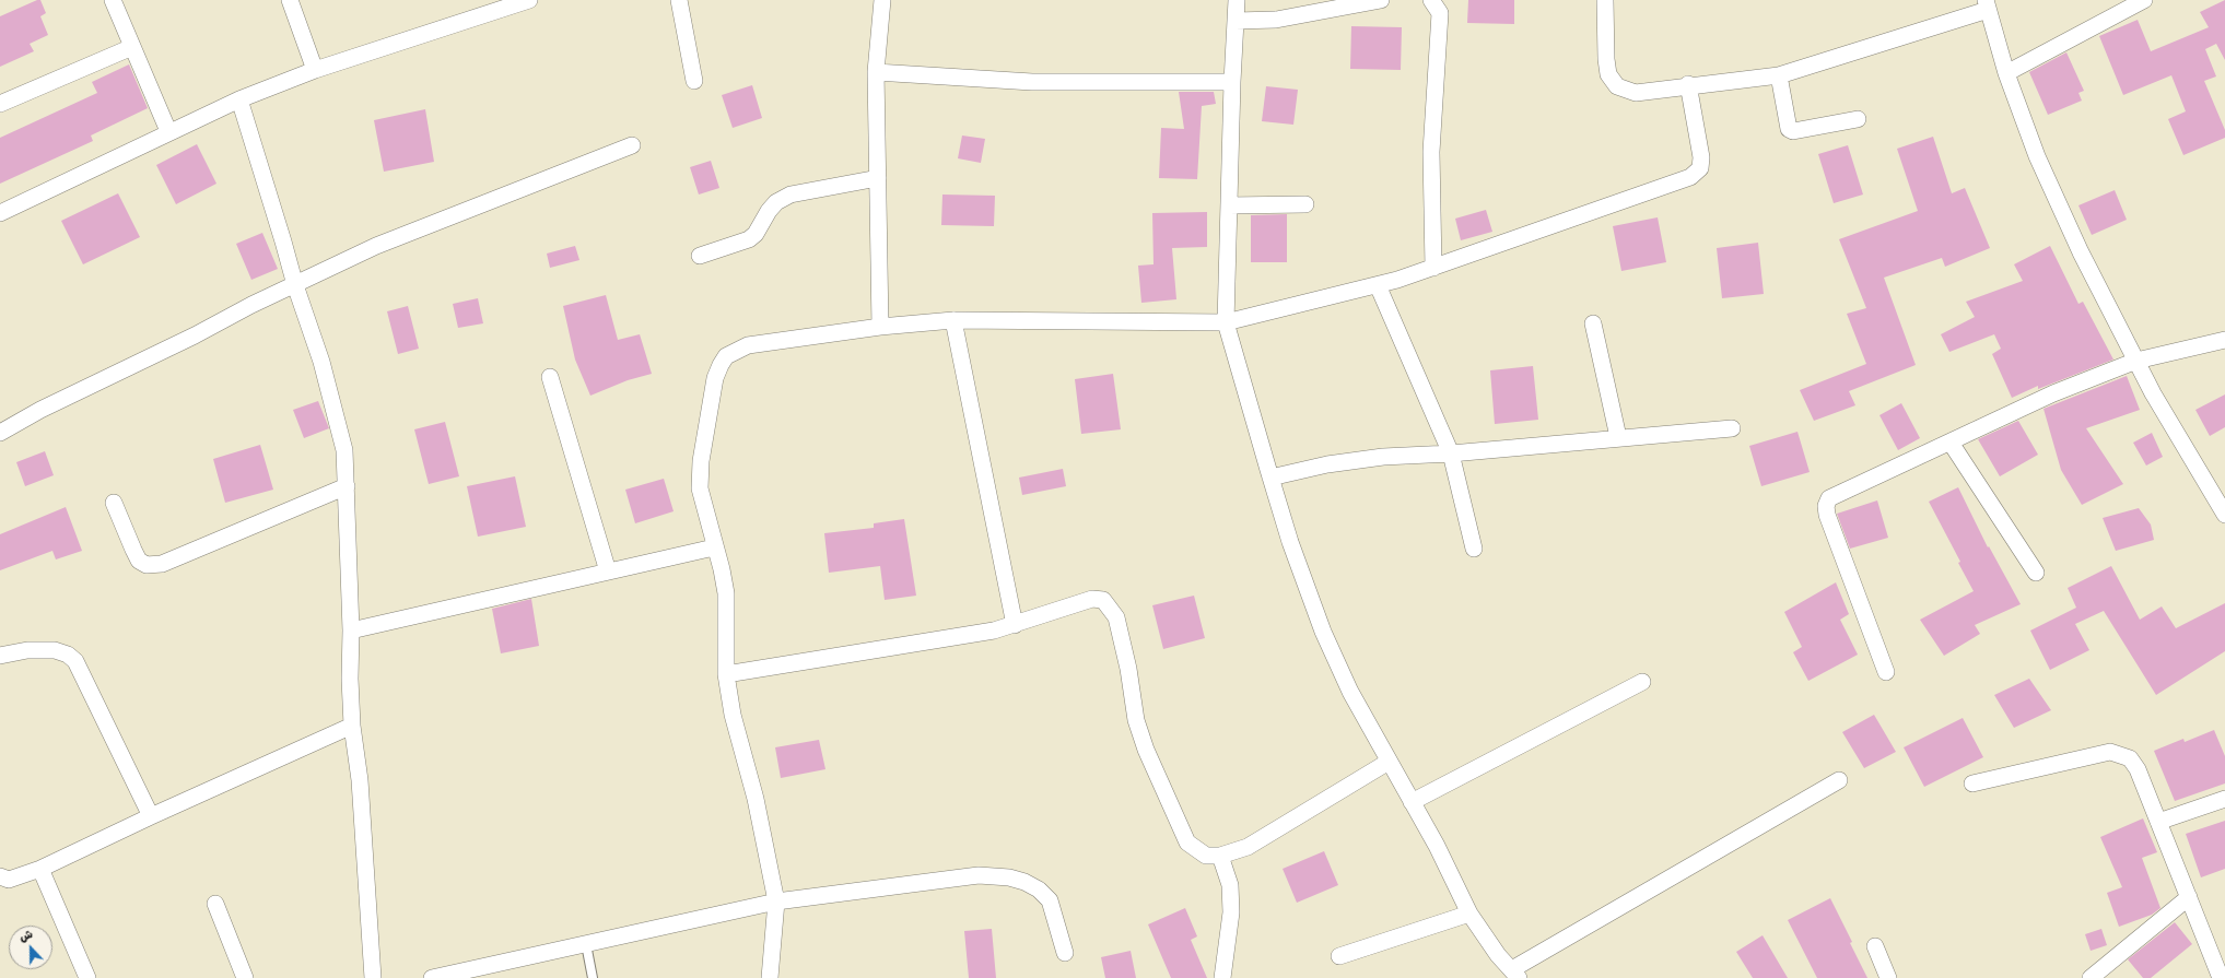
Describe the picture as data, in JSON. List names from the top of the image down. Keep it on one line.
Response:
{"north":"top"}
